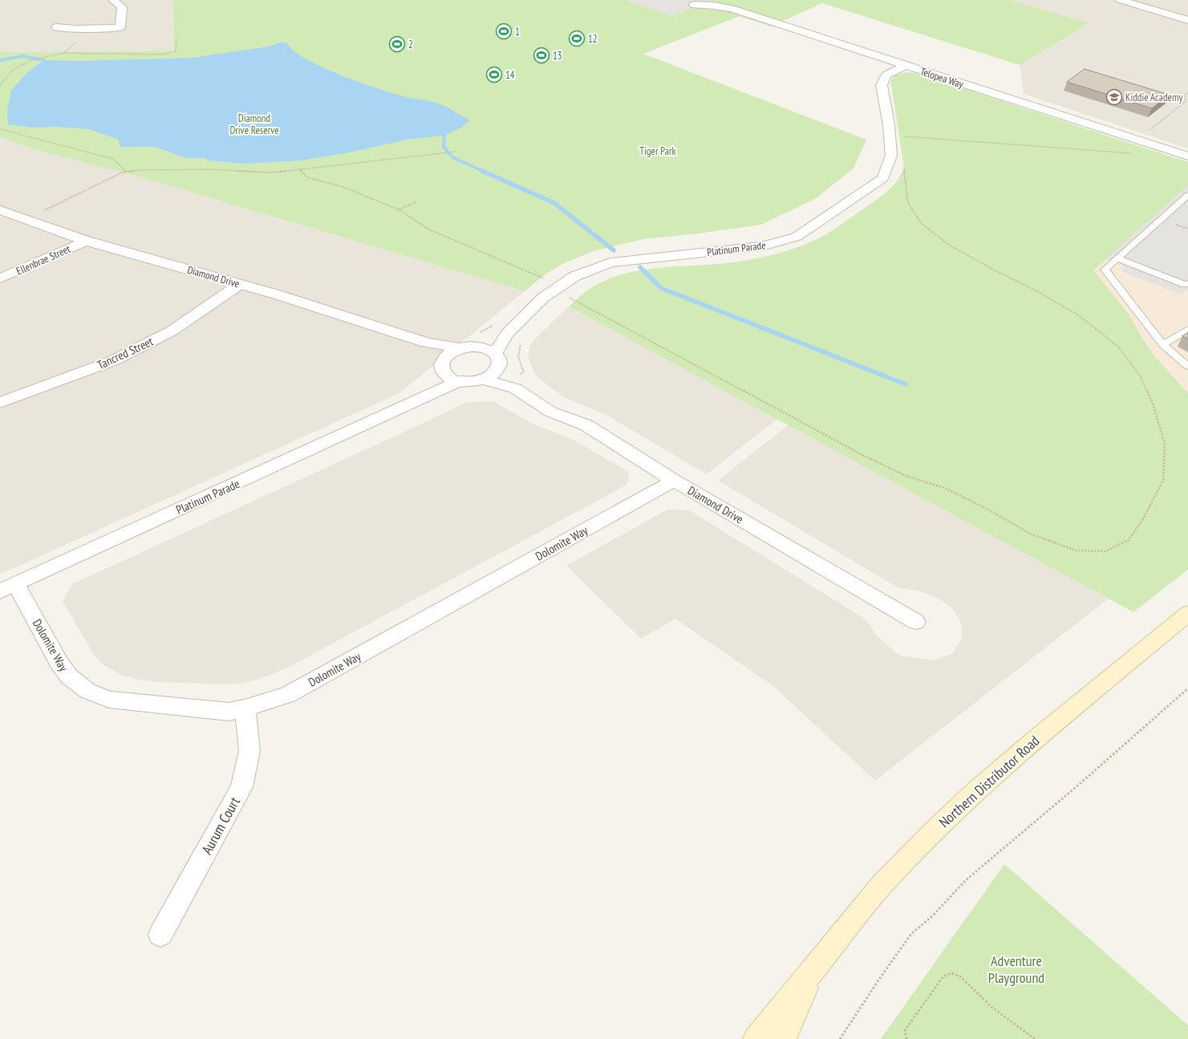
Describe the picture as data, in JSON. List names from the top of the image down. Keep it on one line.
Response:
{"streets":{"main road":["Northern Distributor Road"],"street":["Telopea Way","Platinum Parade","Ellenbrae Street","Diamond Drive","Tancred Street","Dolomite Way","Aurum Court"]},"crossings":[["Telopea Way","Platinum Parade"],["Platinum Parade","Diamond Drive"],["Platinum Parade","Dolomite Way"],["Ellenbrae Street","Diamond Drive"],["Diamond Drive","Tancred Street"],["Diamond Drive","Dolomite Way"],["Dolomite Way","Aurum Court"]],"parks":["Diamond Drive Reserve","Tiger Park","Adventure Playground"],"places":{"sports":["1","12","2","13","14"],"school or university":["Kiddie Academy"]}}
